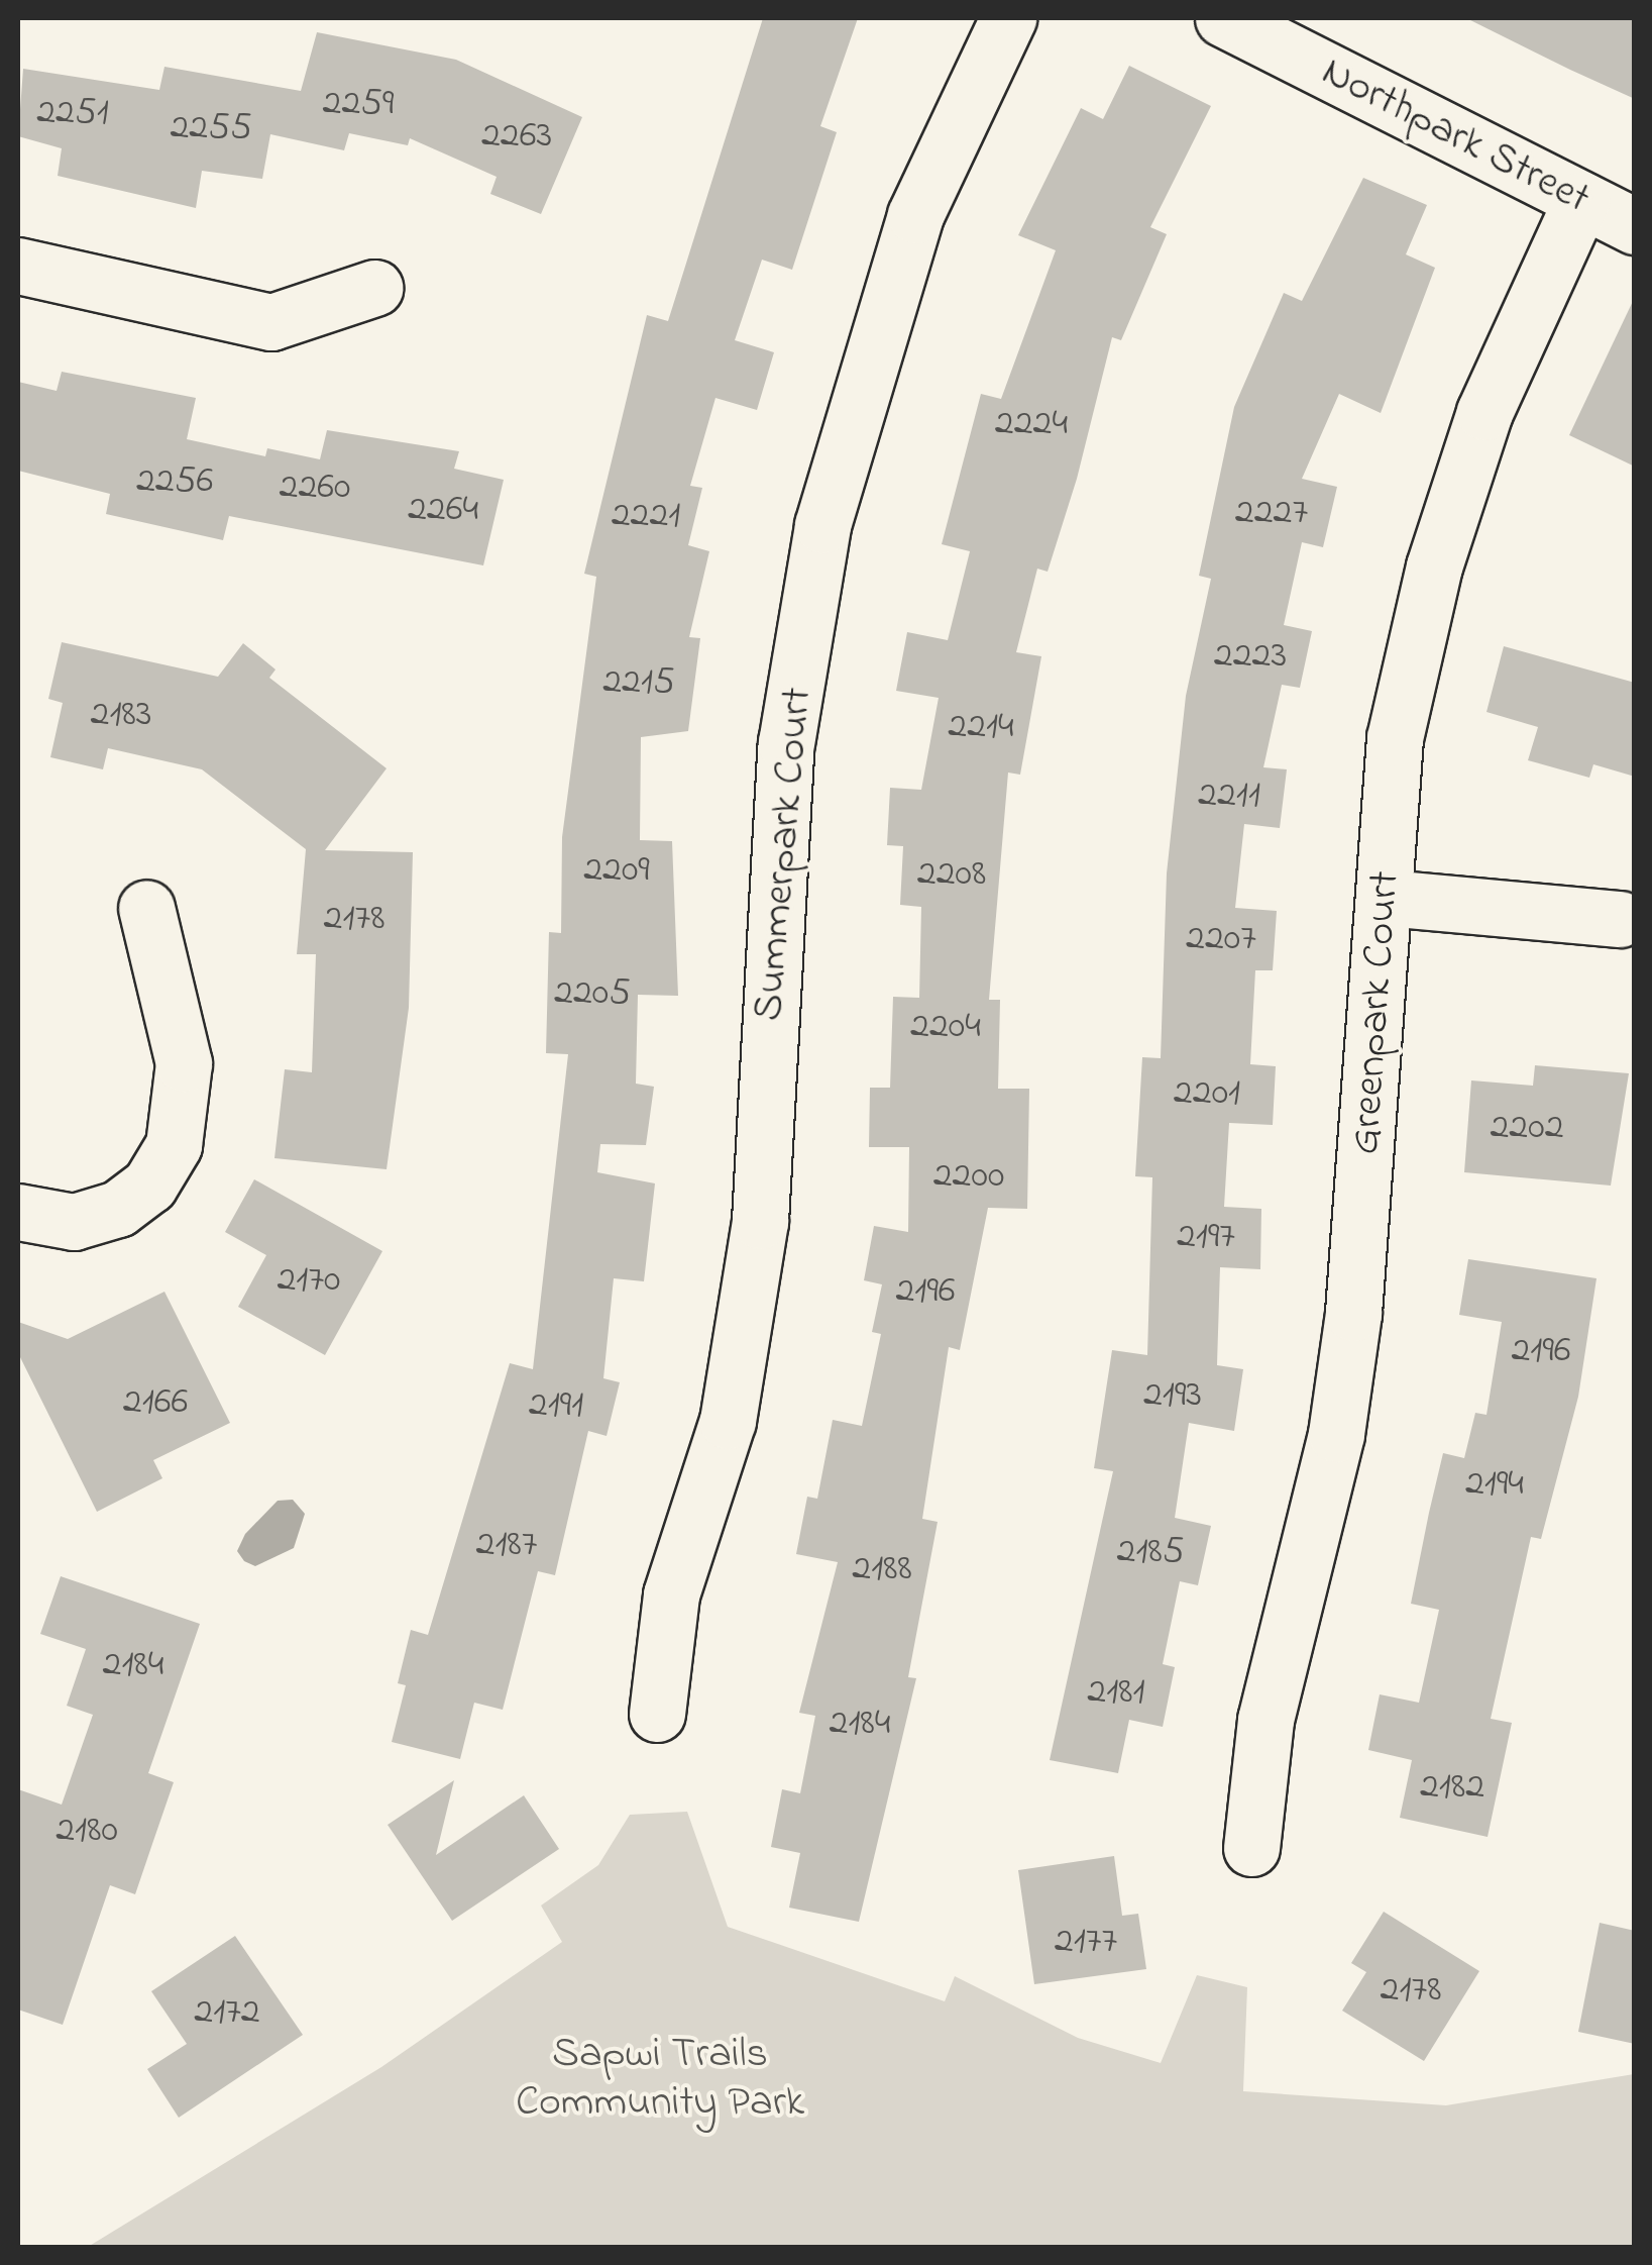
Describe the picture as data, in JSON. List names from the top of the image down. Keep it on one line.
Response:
{"streets":{"street":["Northpark Street","Summerpark Court","Greenpark Court"]},"crossings":[["Northpark Street","Greenpark Court"]],"parks":["Sapwi Trails Community Park"],"house_numbers":["2259","2251","2255","2263","2224","2256","2260","2264","2227","2221","2223","2215","2183","2214","2211","2209","2208","2178","2207","2205","2204","2201","2202","2200","2197","2170","2196","2196","2193","2166","2191","2194","2187","2185","2188","2184","2181","2184","2182","2180","2177","2178","2172"]}
